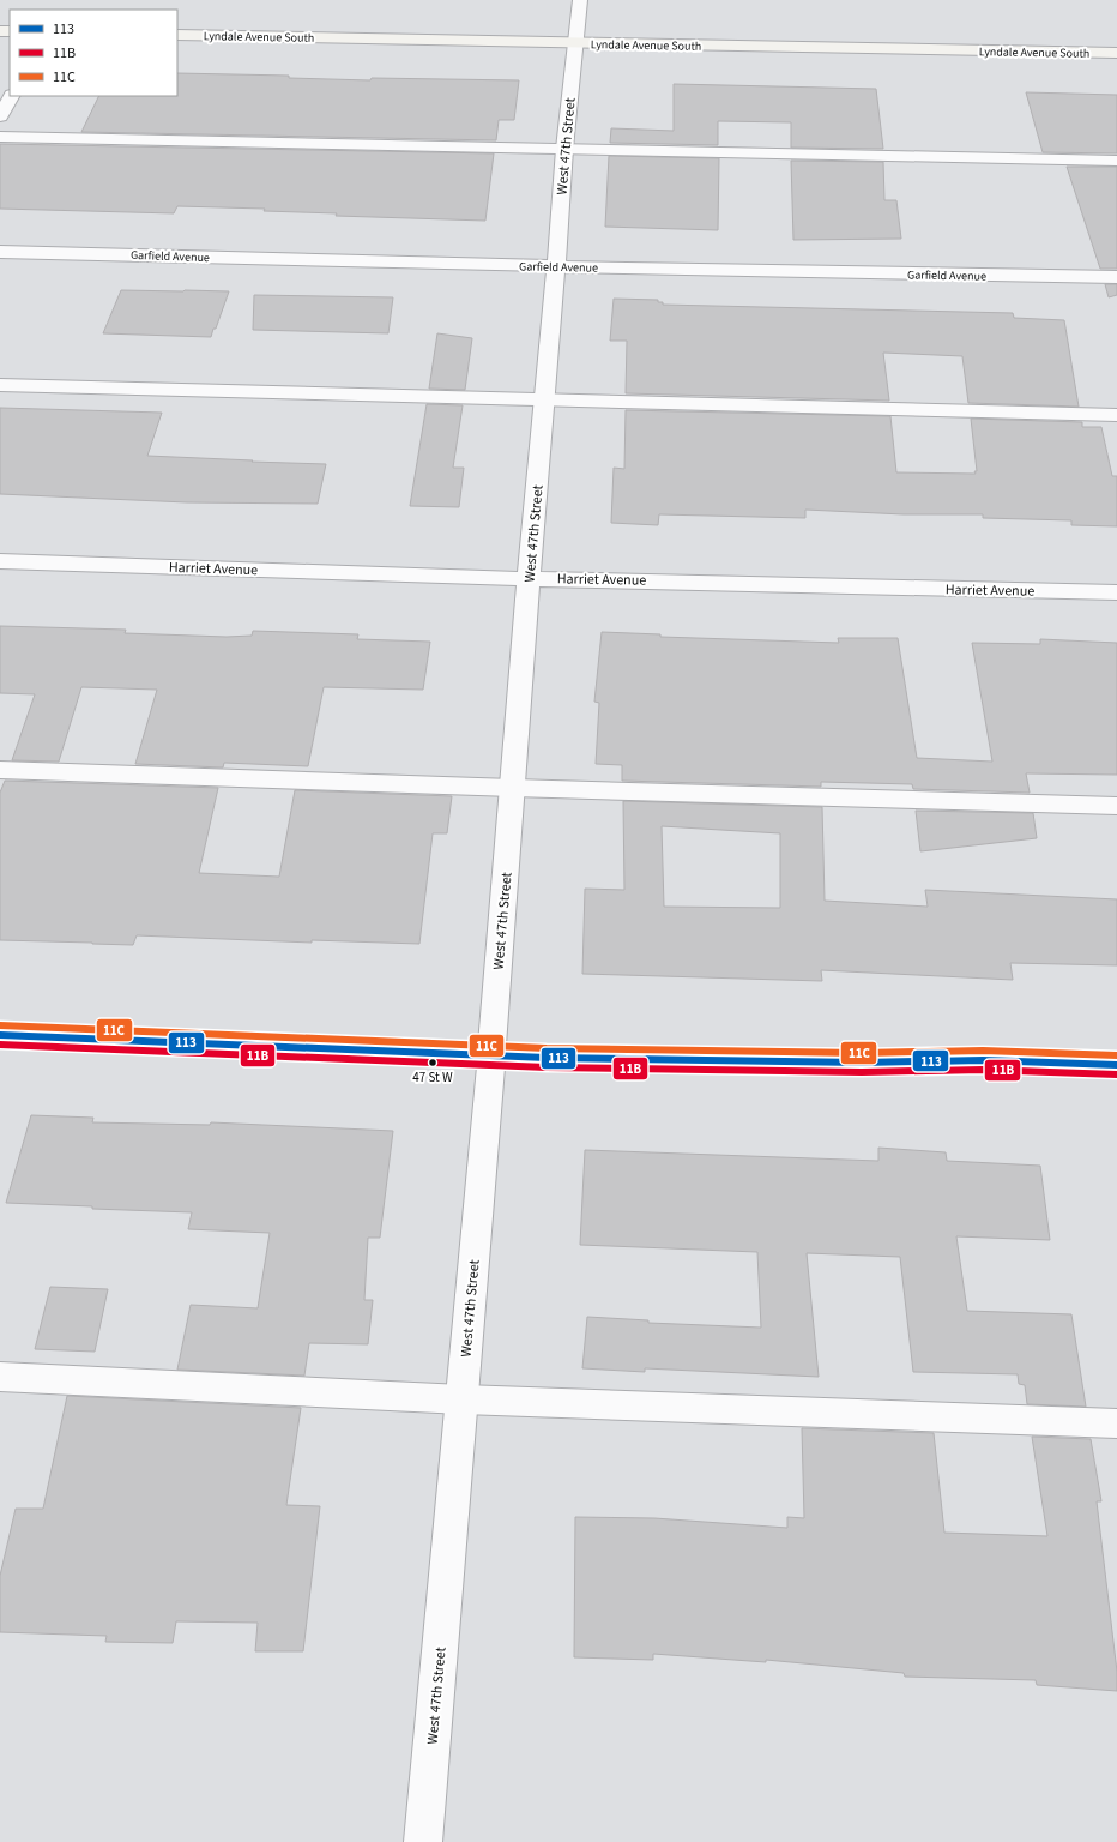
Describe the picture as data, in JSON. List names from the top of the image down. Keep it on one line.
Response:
{"streets":{"main road":["Lyndale Avenue South"],"street":["West 47th Street","Garfield Avenue","Harriet Avenue"]},"crossings":[["Lyndale Avenue South","West 47th Street"],["West 47th Street","Garfield Avenue"],["West 47th Street","Harriet Avenue"]],"places":["47 St W"],"lines":["transit line 11C","transit line 113","transit line 11B"],"legend":["113","11B","11C"]}
